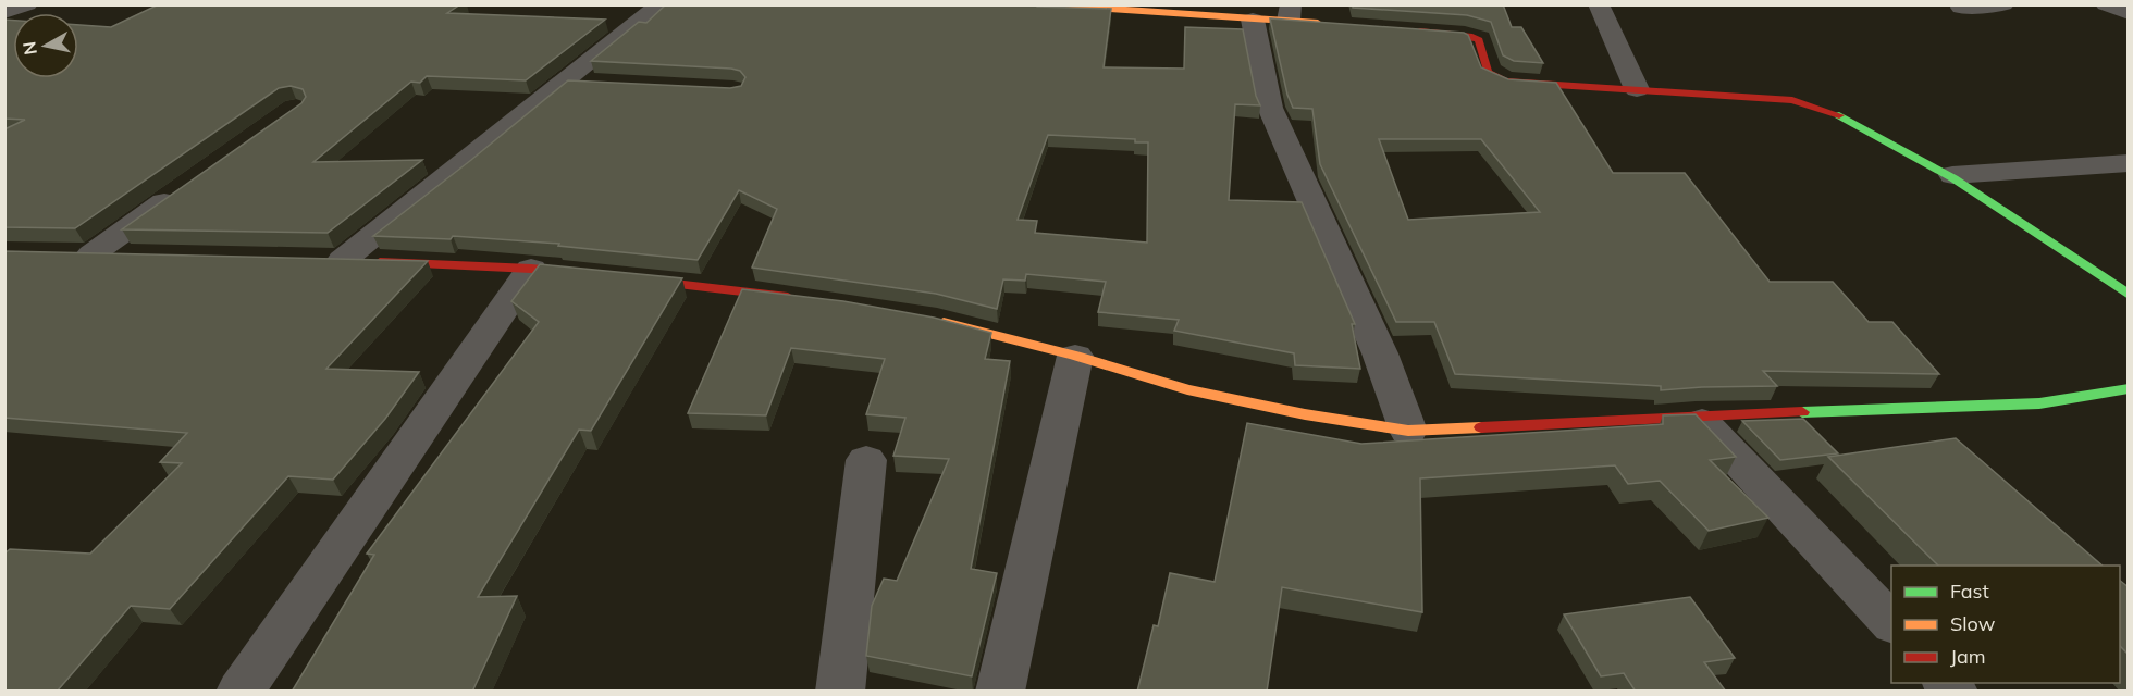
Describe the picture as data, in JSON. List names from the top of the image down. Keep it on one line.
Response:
{"legend":["Fast","Slow","Jam"],"north":"left"}
